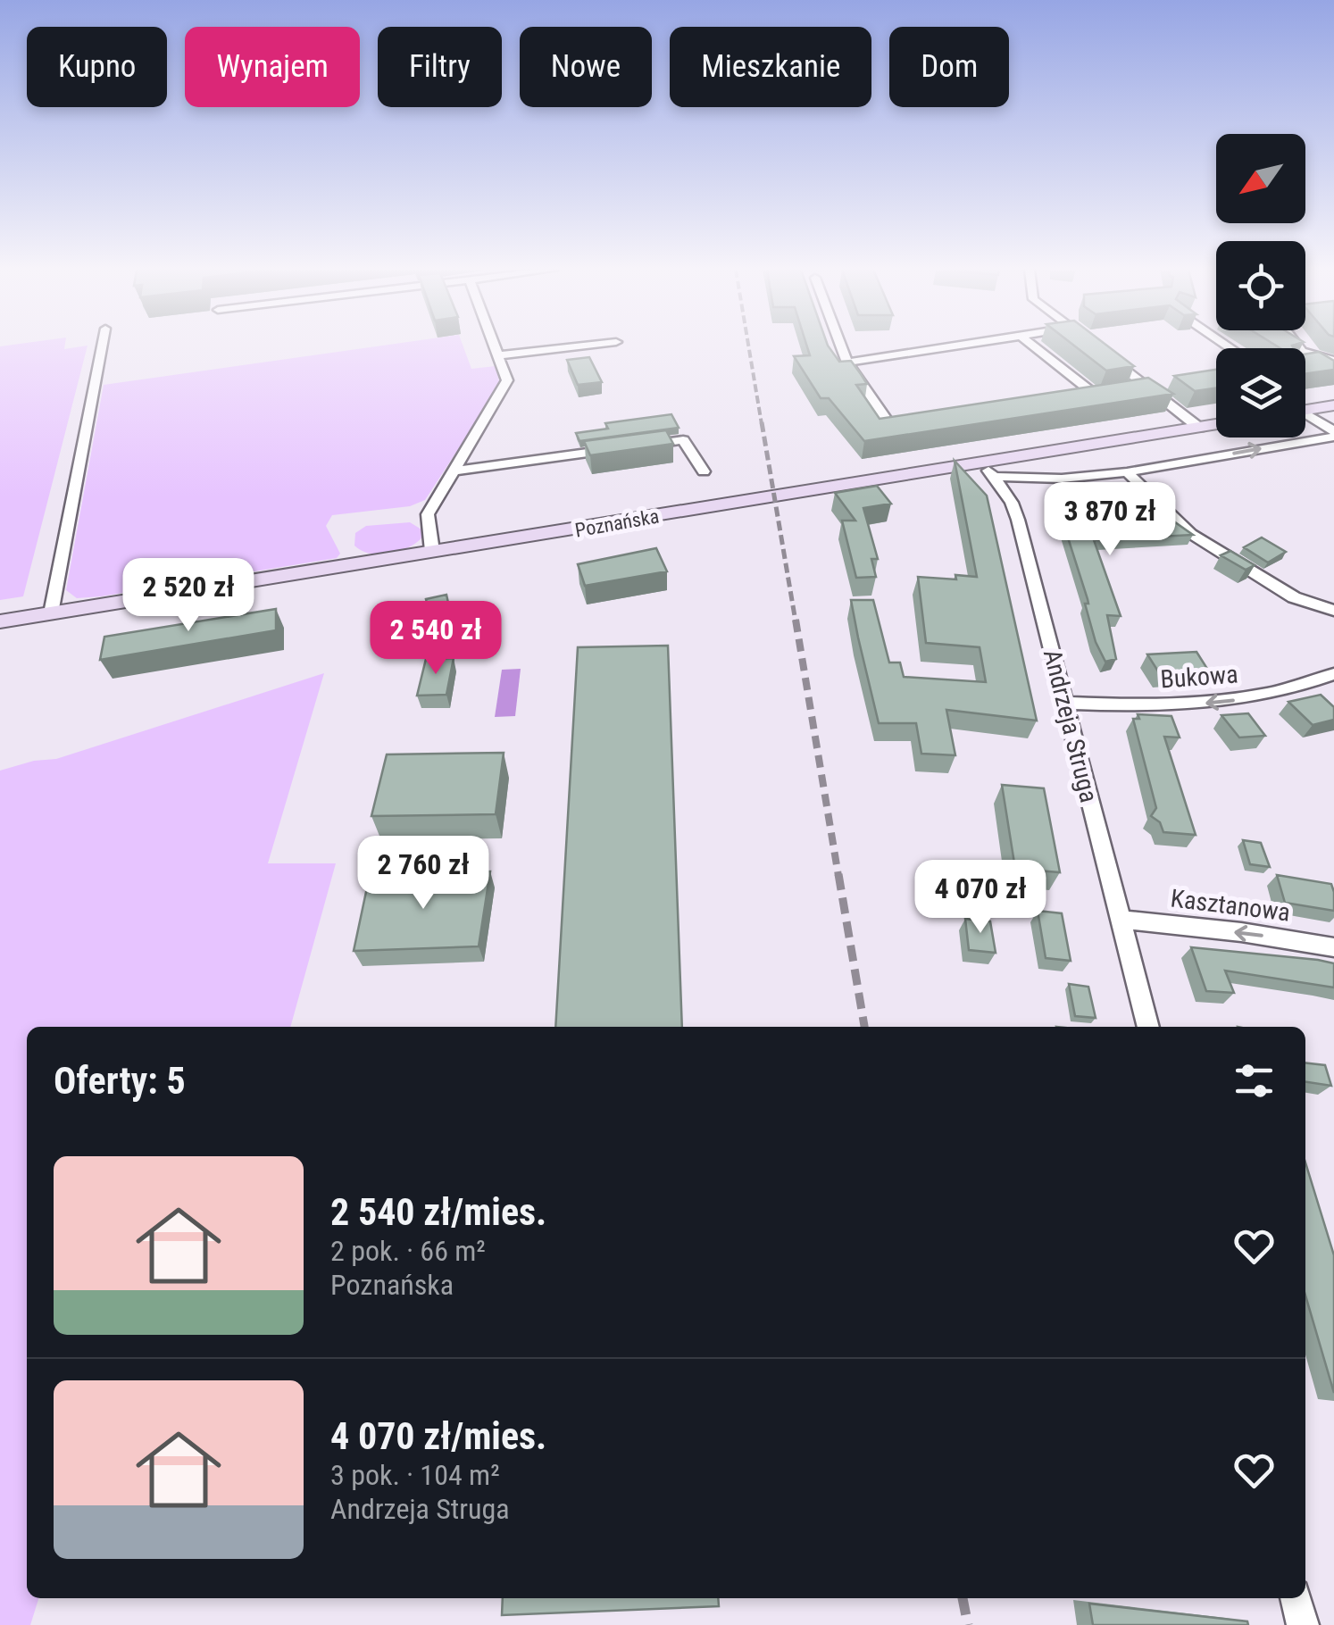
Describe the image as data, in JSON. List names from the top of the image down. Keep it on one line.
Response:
{"streets":{"main road":["Poznańska"],"street":["Bukowa","Andrzeja Struga","Kasztanowa"]},"crossings":[["Poznańska","Andrzeja Struga"],["Bukowa","Andrzeja Struga"],["Andrzeja Struga","Kasztanowa"]],"one_way":["Bukowa","Kasztanowa"],"north":"bottom left","page":{"chip":["Kupno","Wynajem","Filtry","Nowe","Mieszkanie","Dom"],"price":["3 870 zł","2 520 zł","2 540 zł","2 760 zł","4 070 zł"],"heading":"Oferty: 5","list":[{"name":"2 540 zł/mies.","note":"2 pok. · 66 m² · Poznańska"},{"name":"4 070 zł/mies.","note":"3 pok. · 104 m² · Andrzeja Struga"}]}}
